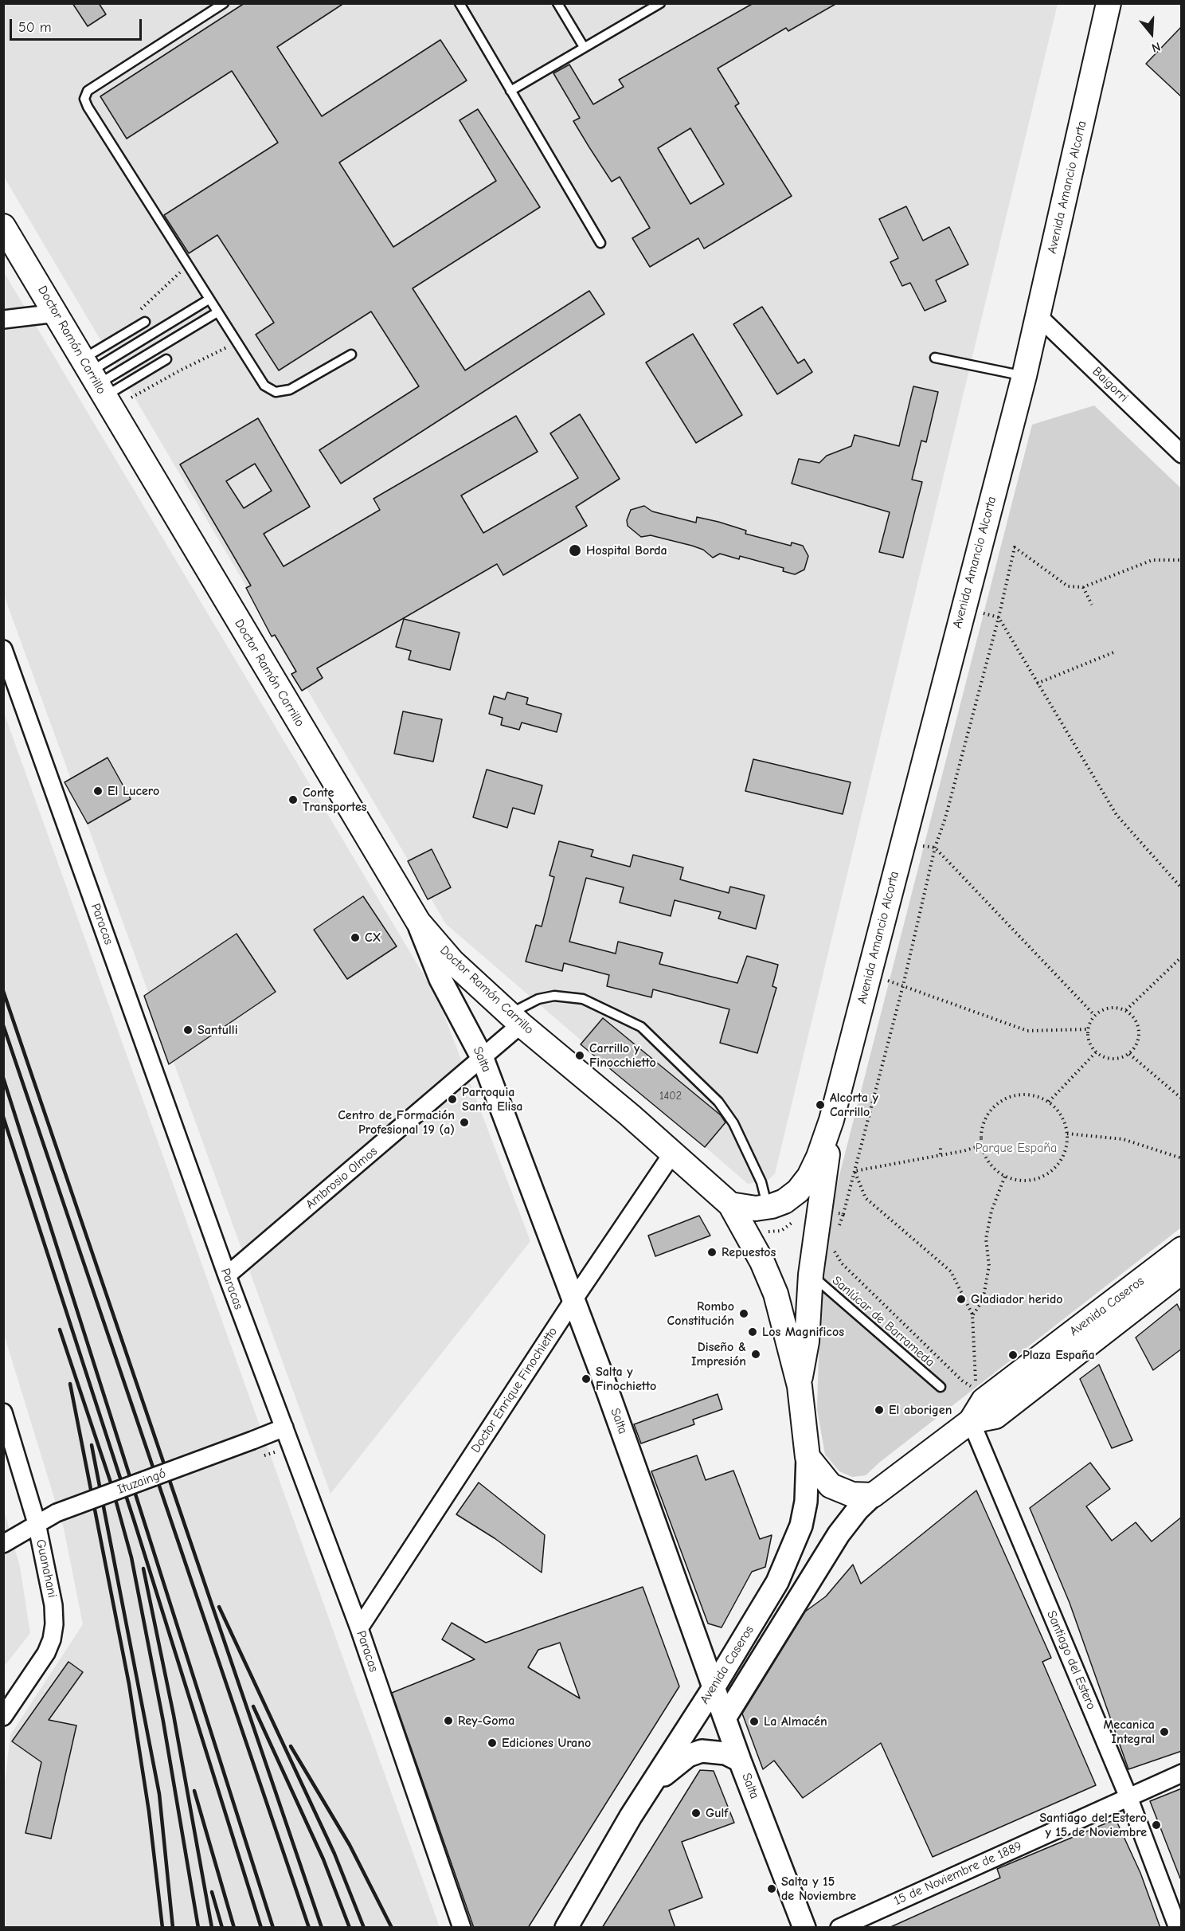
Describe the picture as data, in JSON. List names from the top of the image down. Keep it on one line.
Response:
{"streets":{"main road":["Avenida Amancio Alcorta","Doctor Ramón Carrillo","Avenida Caseros"],"street":["Baigorri","Paracas","Salta","Ambrosio Olmos","Doctor Enrique Finochietto","Ituzaingó","Guanahani","Santiago del Estero","15 de Noviembre de 1889"],"lane":["Sanlúcar de Barrameda"]},"crossings":[["Avenida Amancio Alcorta","Doctor Ramón Carrillo"],["Avenida Amancio Alcorta","Baigorri"],["Avenida Amancio Alcorta","Sanlúcar de Barrameda"],["Doctor Ramón Carrillo","Salta"],["Doctor Ramón Carrillo","Ambrosio Olmos"],["Doctor Ramón Carrillo","Avenida Caseros"],["Doctor Ramón Carrillo","Doctor Enrique Finochietto"],["Paracas","Ambrosio Olmos"],["Paracas","Doctor Enrique Finochietto"],["Paracas","Ituzaingó"],["Salta","Ambrosio Olmos"],["Salta","Avenida Caseros"],["Salta","Doctor Enrique Finochietto"],["Avenida Caseros","Santiago del Estero"],["Ituzaingó","Guanahani"],["Santiago del Estero","15 de Noviembre de 1889"]],"parks":["Parque España"],"places":["Hospital Borda","El Lucero","Conte Transportes","CX","Santulli","Carrillo y Finocchietto","Parroquia Santa Elisa","Alcorta y Carrillo","Centro de Formación Profesional 19 (a)","Repuestos","Gladiador herido","Rombo Constitución","Los Magnificos","Diseño & Impresión","Plaza España","Salta y Finochietto","El aborigen","Rey-Goma","La Almacén","Mecanica Integral","Ediciones Urano","Gulf","Santiago del Estero y 15 de Noviembre","Salta y 15 de Noviembre"],"house_numbers":["1402"],"scale_bar":"50 m","north":"bottom"}
